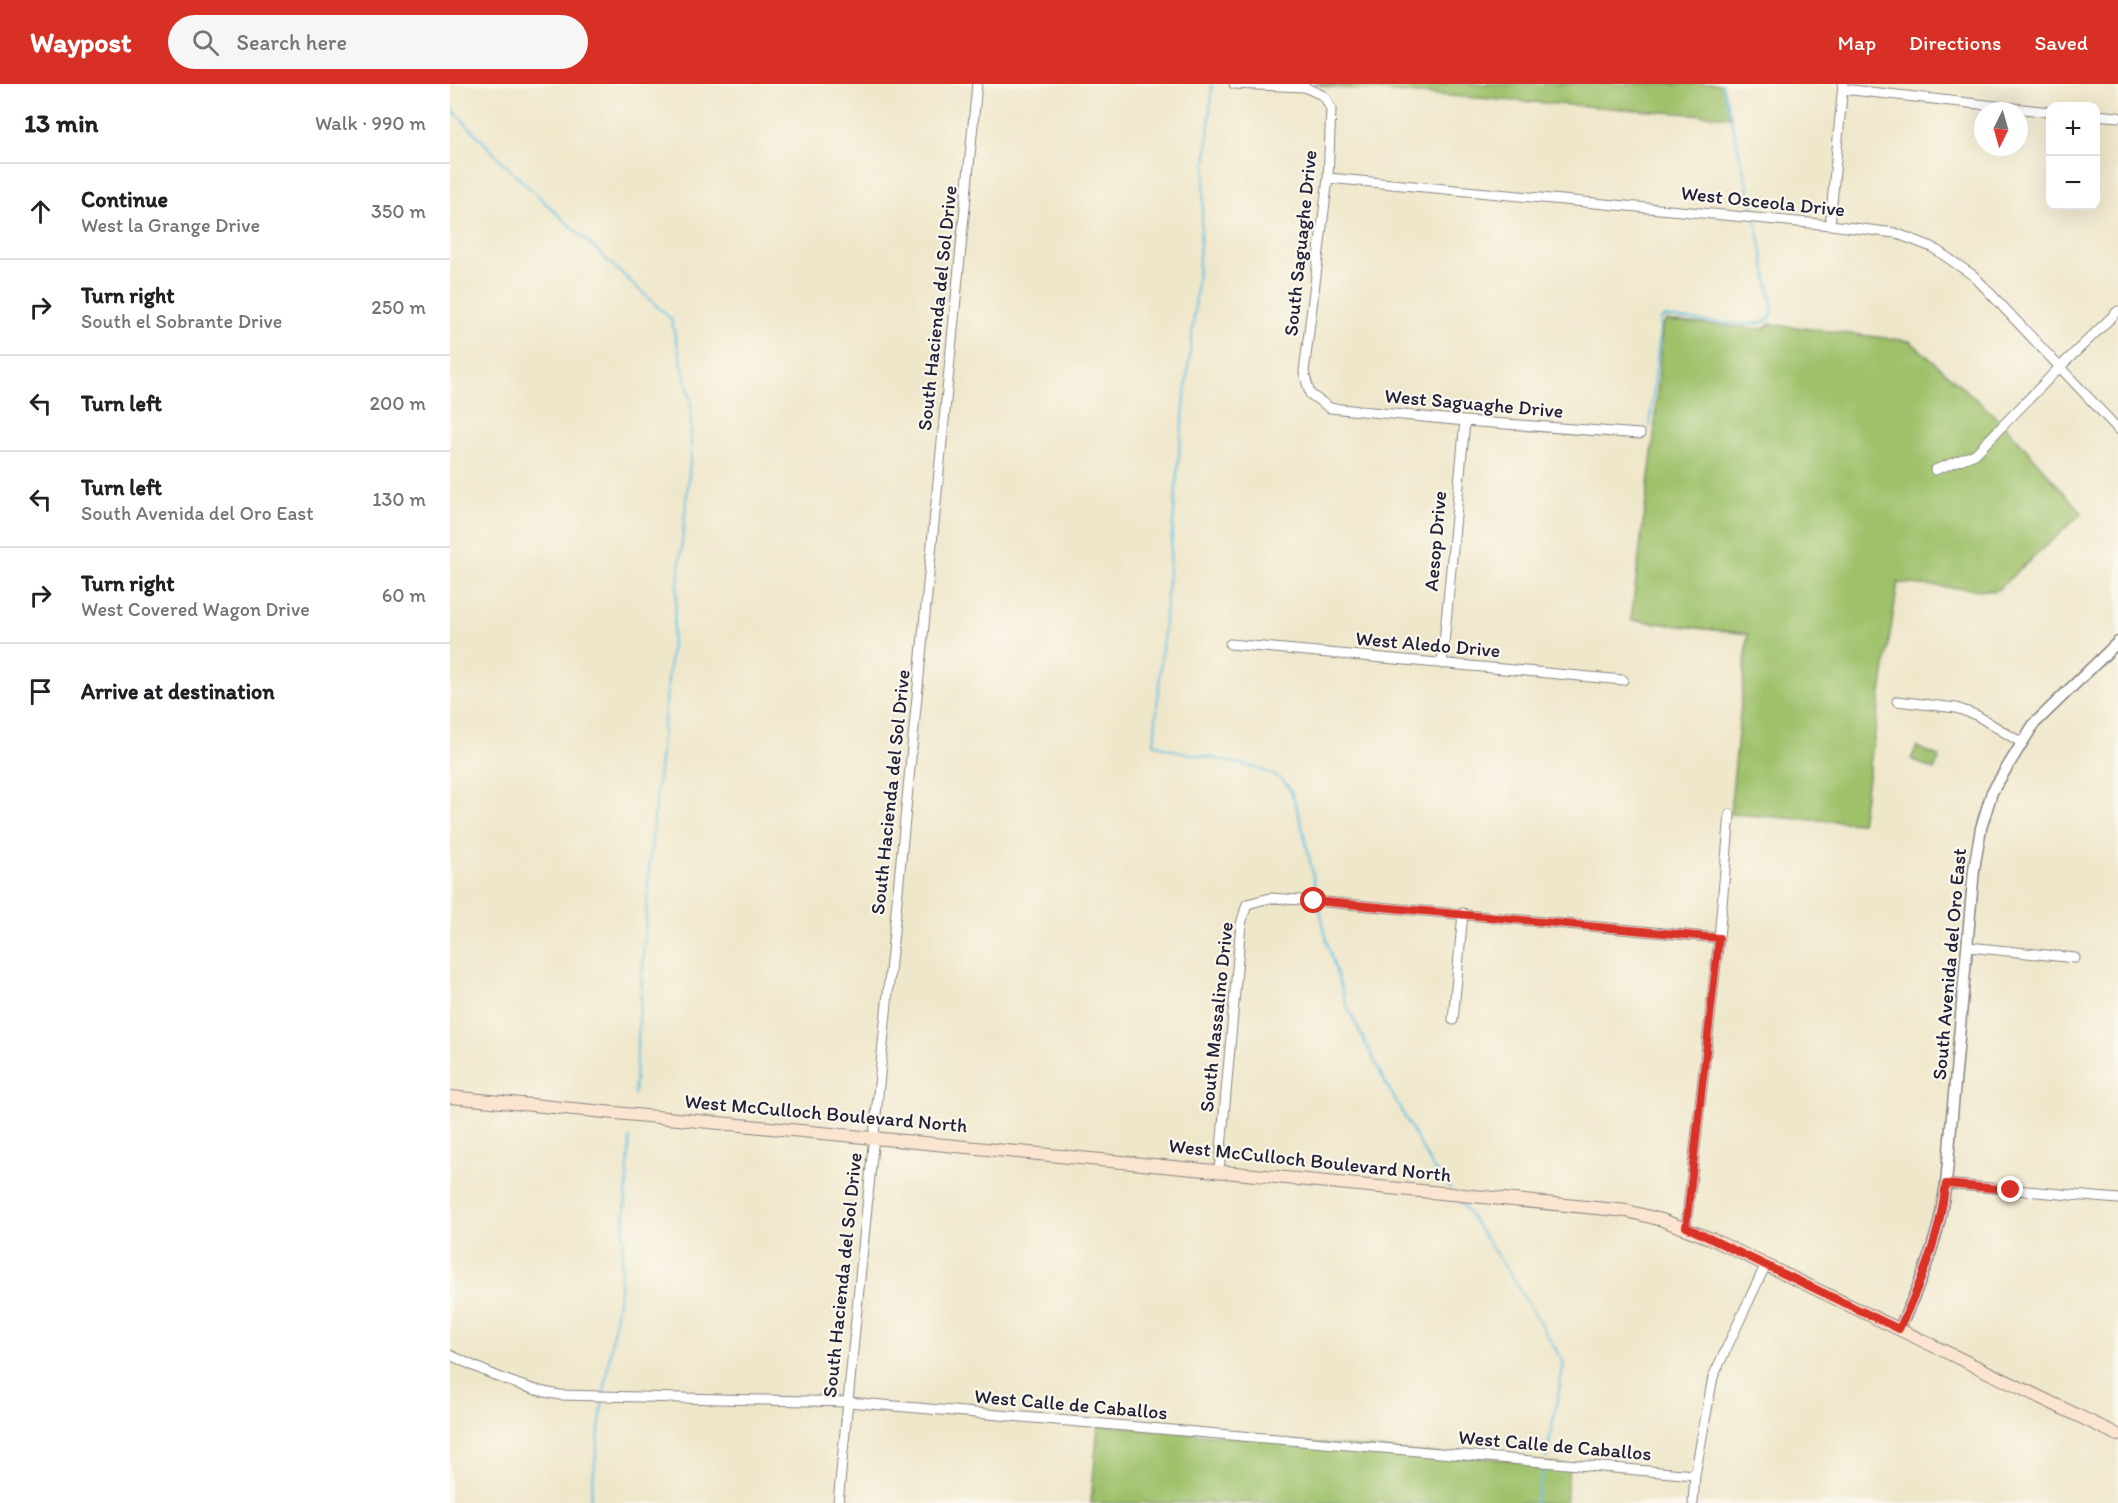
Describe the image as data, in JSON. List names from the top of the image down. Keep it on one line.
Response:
{"streets":{"main road":["West McCulloch Boulevard North"],"street":["West Osceola Drive","South Saguaghe Drive","South Hacienda del Sol Drive","West Saguaghe Drive","Aesop Drive","West Aledo Drive","South Avenida del Oro East","South Massalino Drive","West Calle de Caballos"]},"crossings":[["West Osceola Drive","South Saguaghe Drive"],["South Saguaghe Drive","West Saguaghe Drive"],["South Hacienda del Sol Drive","West McCulloch Boulevard North"],["South Hacienda del Sol Drive","West Calle de Caballos"],["West Saguaghe Drive","Aesop Drive"],["Aesop Drive","West Aledo Drive"],["South Avenida del Oro East","West McCulloch Boulevard North"],["South Massalino Drive","West McCulloch Boulevard North"]],"north":"bottom","page":{"header":"Waypost","search":"Search here","nav":["Map","Directions","Saved"],"heading":["13 min","Walk · 990 m"],"map_buttons":["+","−"],"list":[["Continue","West la Grange Drive","350 m"],["Turn right","South el Sobrante Drive","250 m"],["Turn left","200 m"],["Turn left","South Avenida del Oro East","130 m"],["Turn right","West Covered Wagon Drive","60 m"],"Arrive at destination"]}}
